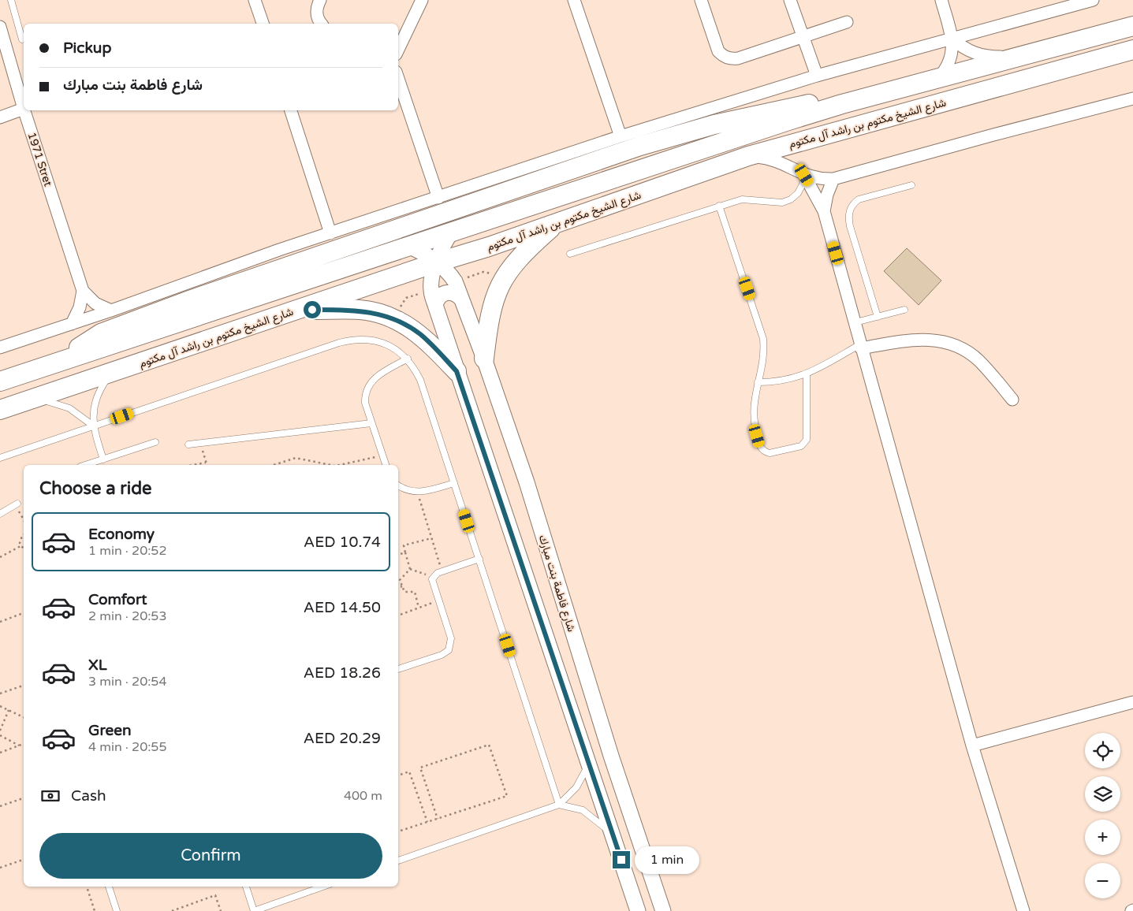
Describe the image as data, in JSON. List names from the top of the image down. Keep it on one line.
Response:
{"streets":{"main road":["شارع الشيخ مكتوم بن راشد آل مكتوم"],"street":["1971 Stret","شارع فاطمة بنت مبارك"]},"crossings":[["شارع الشيخ مكتوم بن راشد آل مكتوم","شارع فاطمة بنت مبارك"]],"page":{"banner":["Pickup","شارع فاطمة بنت مبارك"],"heading":"Choose a ride","list":[{"name":"Economy","note":"1 min · 20:52","value":"AED 10.74"},{"name":"Comfort","note":"2 min · 20:53","value":"AED 14.50"},{"name":"XL","note":"3 min · 20:54","value":"AED 18.26"},{"name":"Green","note":"4 min · 20:55","value":"AED 20.29"}],"map_buttons":["+","−"],"pay":["Cash","400 m"],"buttons":"Confirm","bubble":"1 min"}}
